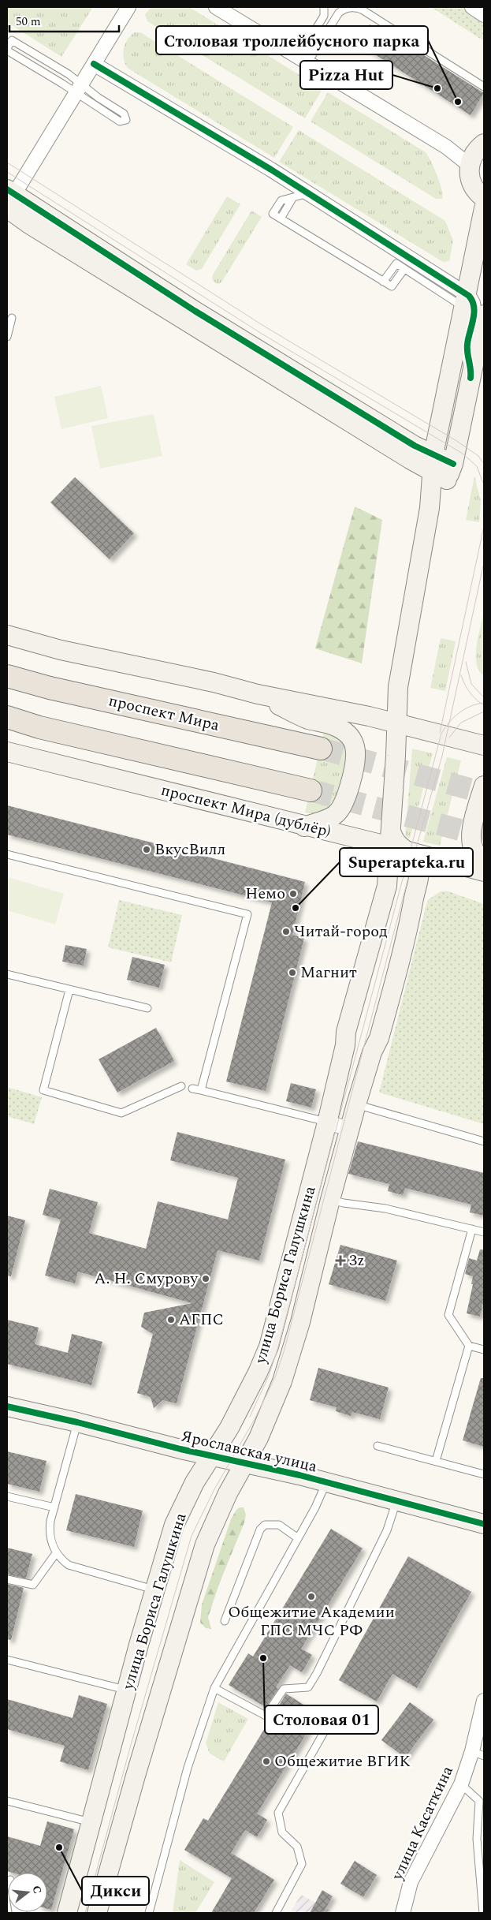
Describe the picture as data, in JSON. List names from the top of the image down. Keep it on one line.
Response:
{"streets":{"main road":["проспект Мира","проспект Мира (дублёр)","улица Бориса Галушкина","Ярославская улица"],"street":["улица Касаткина"]},"crossings":[["проспект Мира (дублёр)","улица Бориса Галушкина"],["улица Бориса Галушкина","Ярославская улица"]],"places":{"other":["Pizza Hut","Столовая троллейбусного парка","ВкусВилл","Немо","Superapteka.ru","Читай-город","Магнит","А. Н. Смурову","АГПС","Общежитие Академии ГПС МЧС РФ","Столовая 01","Общежитие ВГИК","Дикси"],"health":["3z"]},"scale_bar":"50 m","north":"right"}
